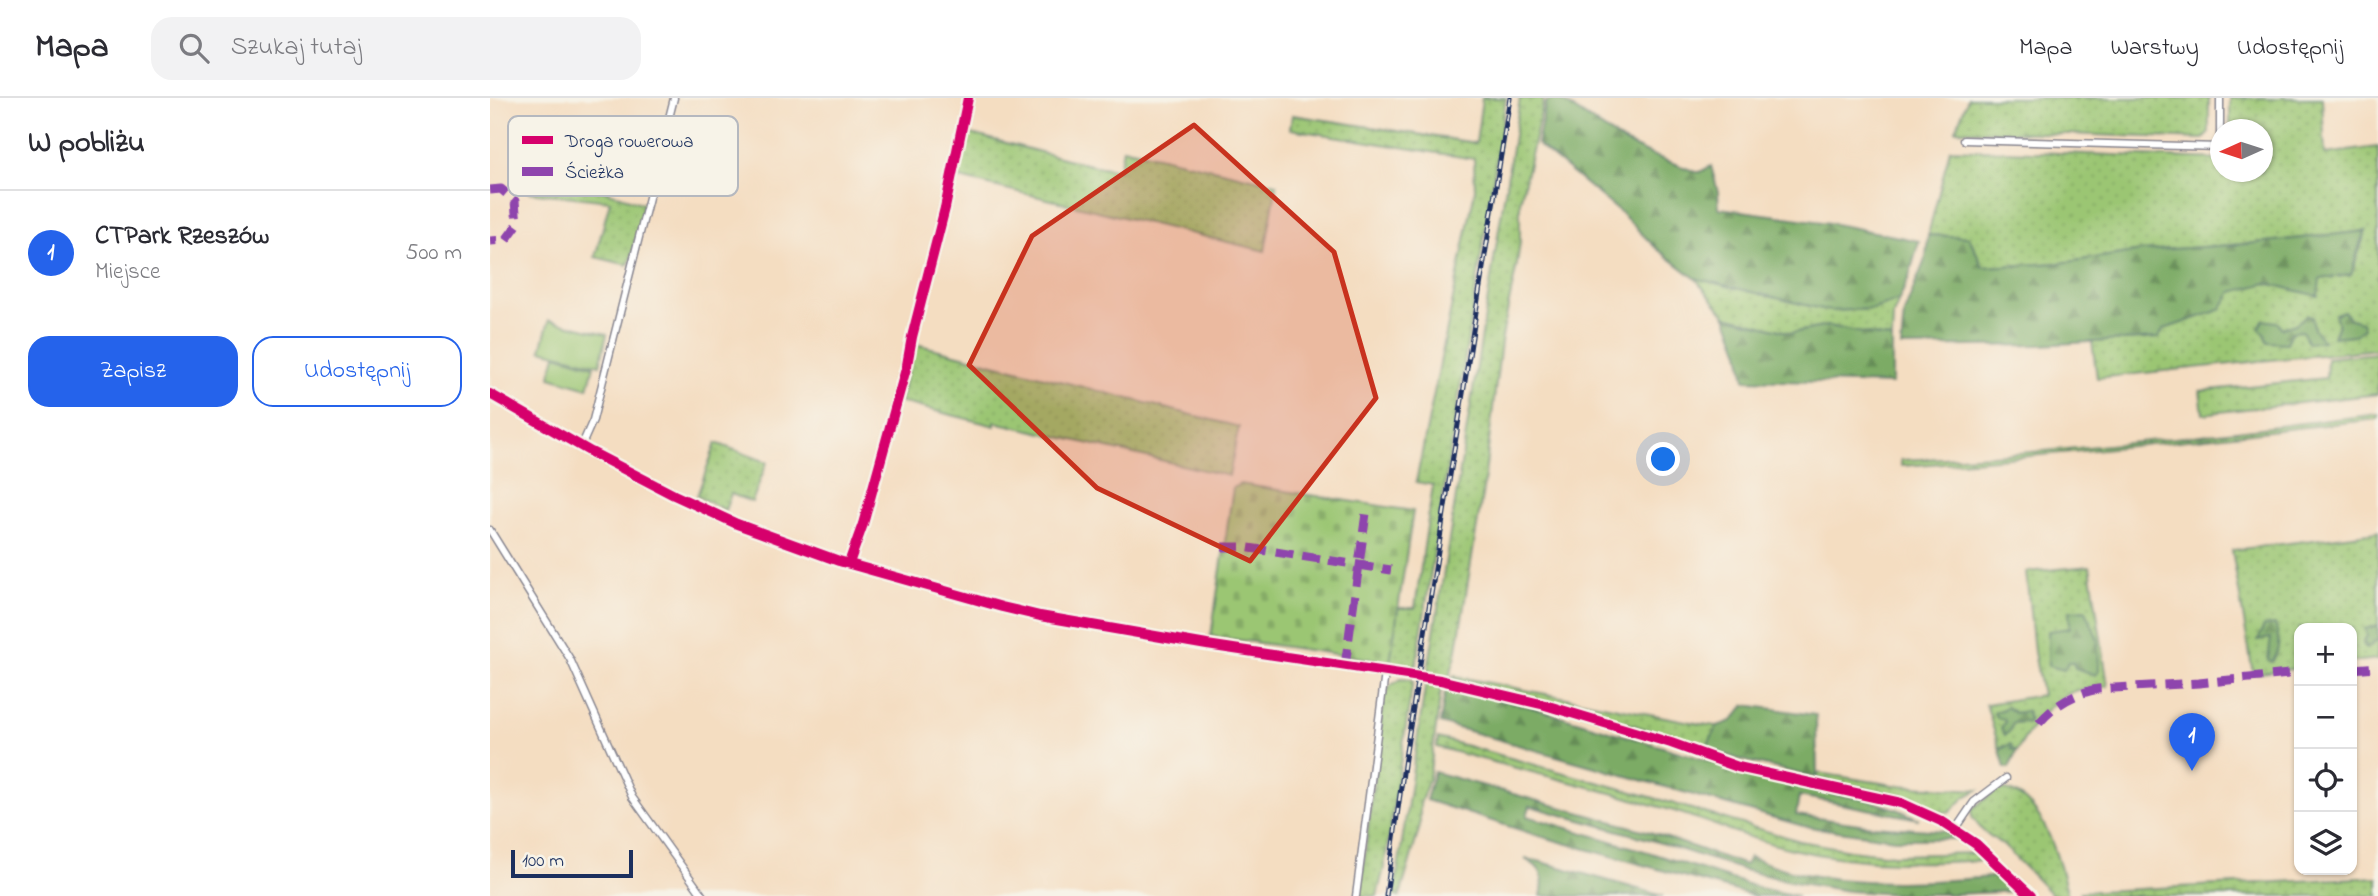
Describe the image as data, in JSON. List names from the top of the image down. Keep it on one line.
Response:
{"legend":["Droga rowerowa","Ścieżka"],"scale_bar":"100 m","north":"left","page":{"header":"Mapa","search":"Szukaj tutaj","nav":["Mapa","Warstwy","Udostępnij"],"heading":"W pobliżu","list":[{"mark":"1","name":"CTPark Rzeszów","note":"Miejsce","value":"500 m"}],"buttons":["Zapisz","Udostępnij"],"map_buttons":["+","−"],"pins":"1","scale":"100 m"}}
